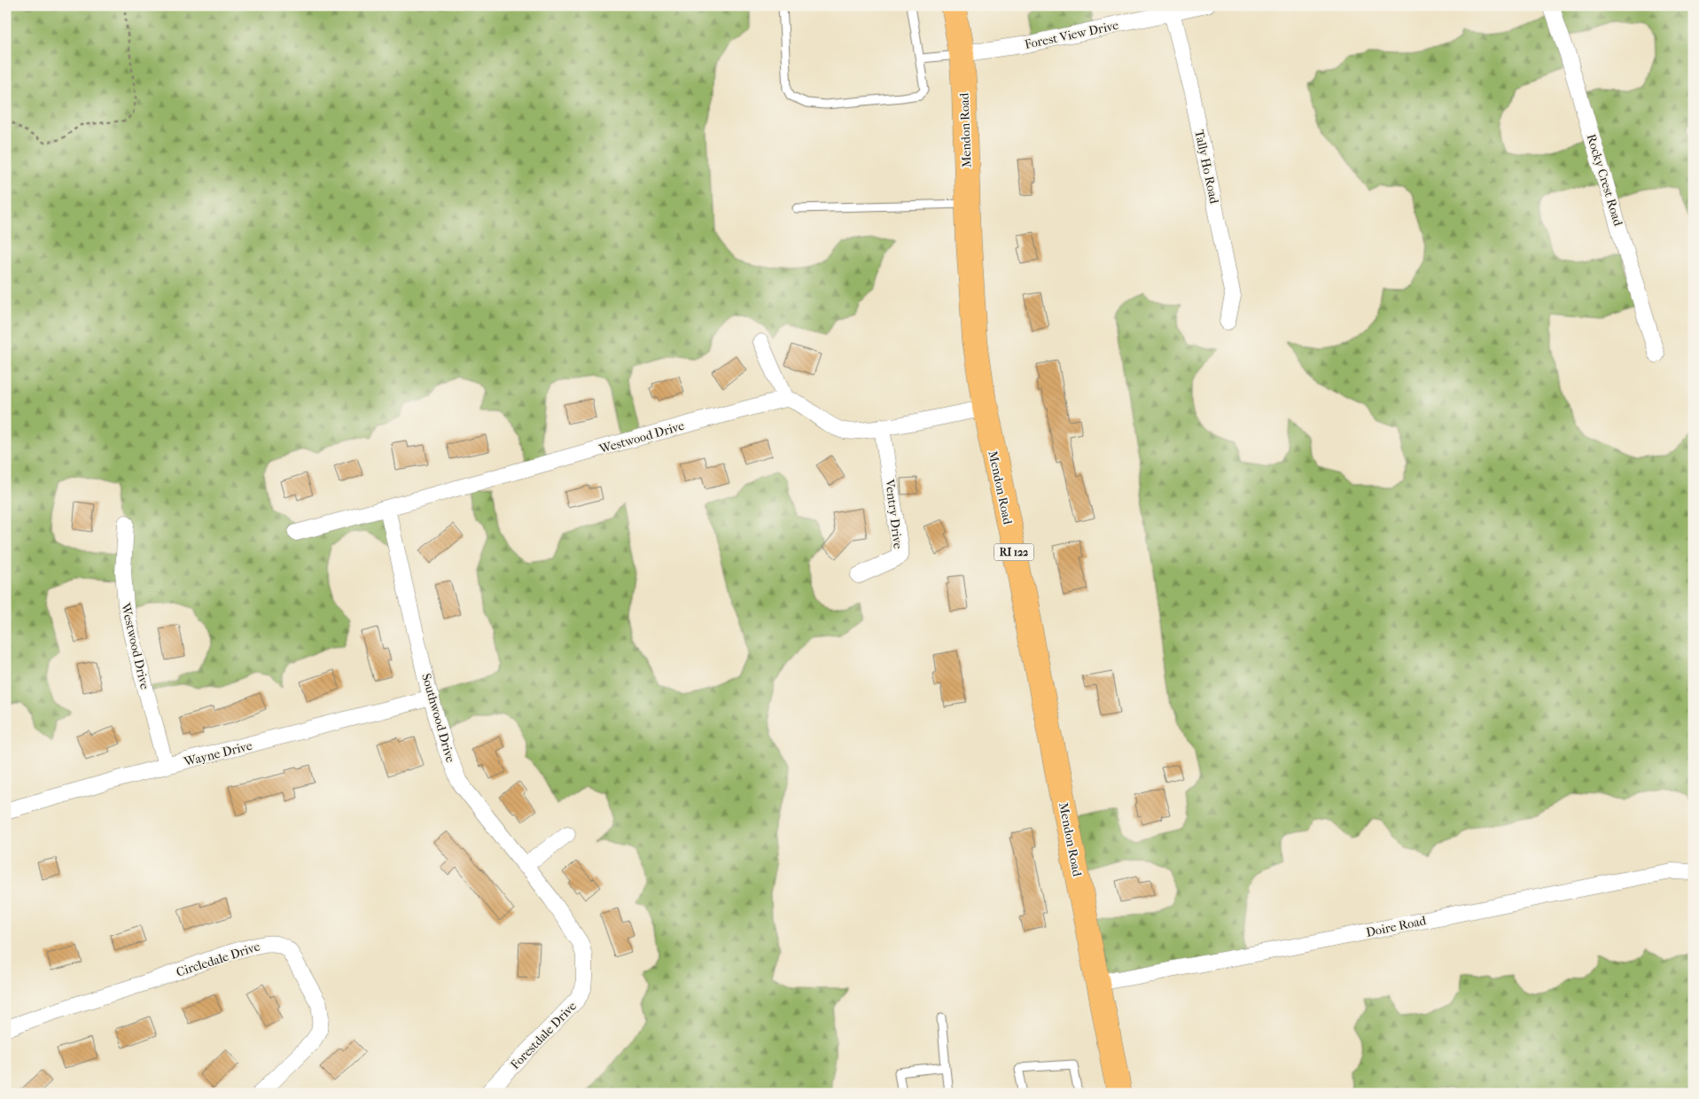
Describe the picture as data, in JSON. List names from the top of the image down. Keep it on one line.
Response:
{"streets":{"main road":["Mendon Road","RI 122"],"street":["Forest View Drive","Tally Ho Road","Rocky Crest Road","Westwood Drive","Ventry Drive","Southwood Drive","Wayne Drive","Doire Road","Circledale Drive","Forestdale Drive"]},"crossings":[["Forest View Drive","Mendon Road"],["Forest View Drive","Tally Ho Road"],["Mendon Road","Doire Road"],["Westwood Drive","Southwood Drive"],["Westwood Drive","Wayne Drive"],["Southwood Drive","Wayne Drive"],["Southwood Drive","Forestdale Drive"]]}
